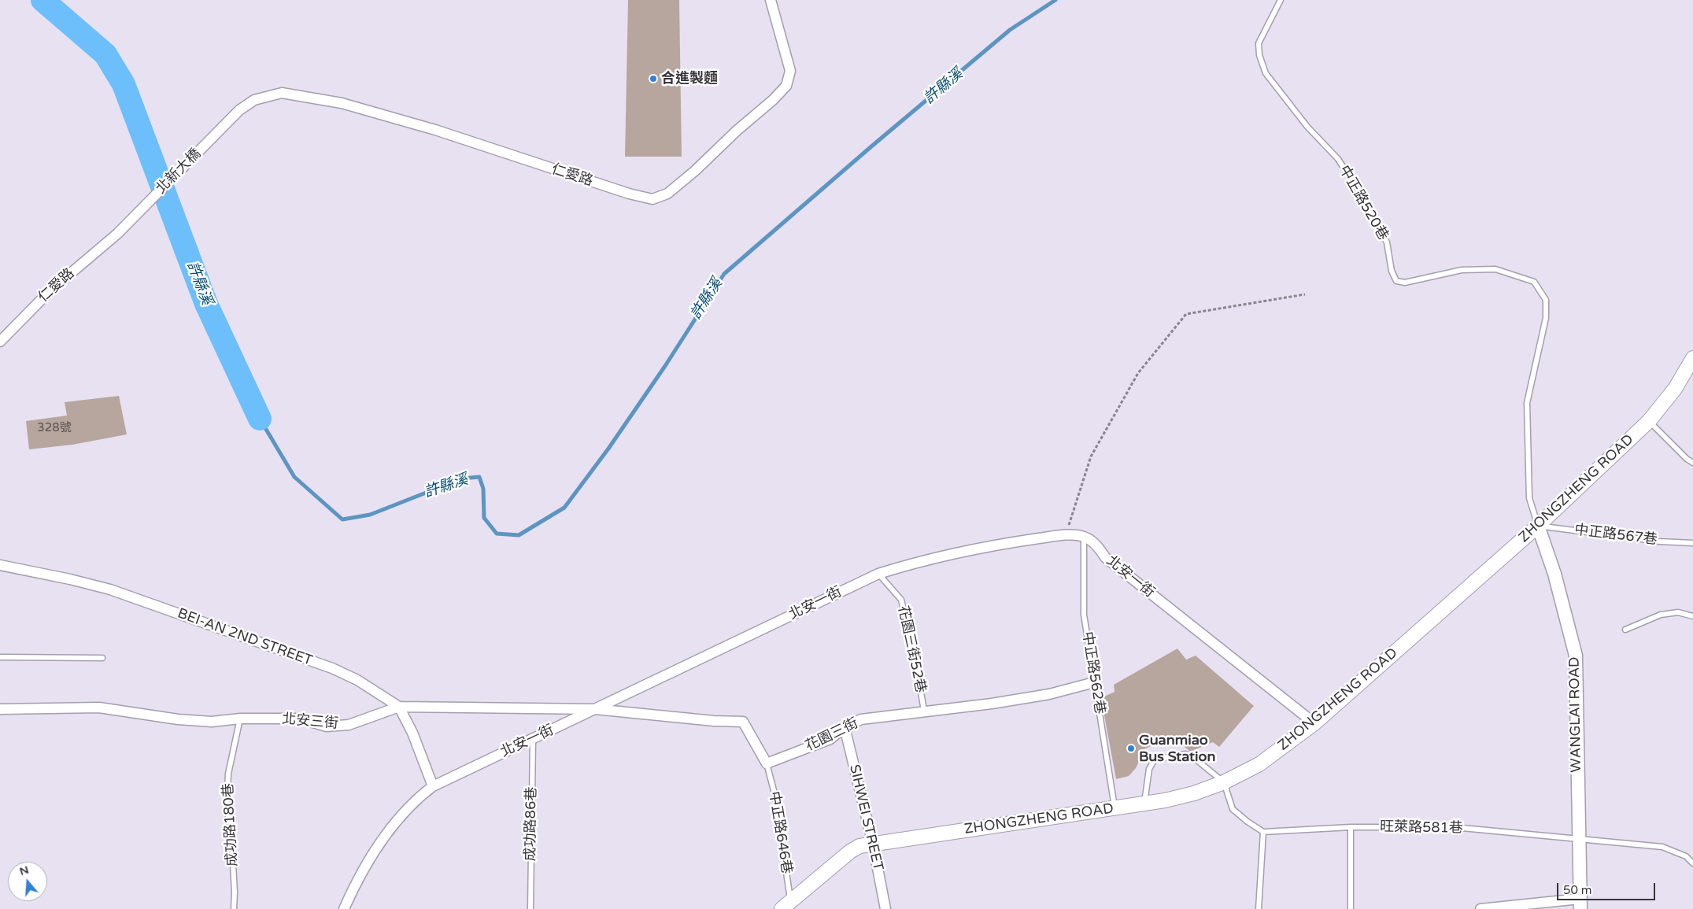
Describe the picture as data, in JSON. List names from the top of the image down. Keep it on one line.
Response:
{"streets":{"main road":["ZHONGZHENG ROAD"],"street":["北新大橋","仁愛路","北安一街","BEI-AN 2ND STREET","WANGLAI ROAD","北安三街","花園三街","SIHWEI STREET"],"lane":["中正路520巷","中正路567巷","花園三街52巷","中正路562巷","成功路86巷","成功路180巷","旺萊路581巷","中正路646巷"]},"crossings":[["北新大橋","仁愛路"],["中正路520巷","ZHONGZHENG ROAD"],["中正路520巷","中正路567巷"],["中正路520巷","WANGLAI ROAD"],["ZHONGZHENG ROAD","中正路567巷"],["ZHONGZHENG ROAD","北安一街"],["ZHONGZHENG ROAD","中正路562巷"],["ZHONGZHENG ROAD","WANGLAI ROAD"],["ZHONGZHENG ROAD","SIHWEI STREET"],["ZHONGZHENG ROAD","中正路646巷"],["中正路567巷","WANGLAI ROAD"],["北安一街","BEI-AN 2ND STREET"],["北安一街","花園三街52巷"],["北安一街","中正路562巷"],["北安一街","北安三街"],["北安一街","成功路86巷"],["BEI-AN 2ND STREET","北安三街"],["花園三街52巷","花園三街"],["中正路562巷","花園三街"],["WANGLAI ROAD","旺萊路581巷"],["北安三街","成功路180巷"],["花園三街","SIHWEI STREET"],["花園三街","中正路646巷"]],"water":["許縣溪"],"places":["合進製麵","Guanmiao Bus Station"],"house_numbers":["328號"],"scale_bar":"50 m","north":"top"}
